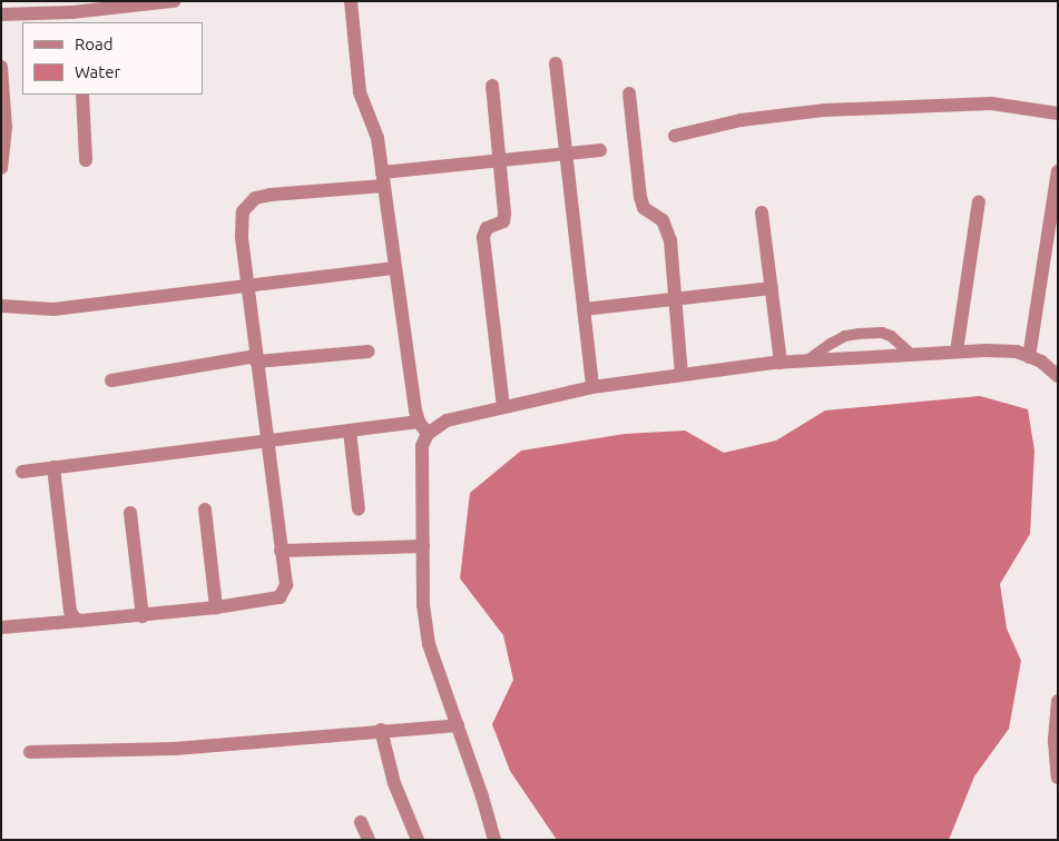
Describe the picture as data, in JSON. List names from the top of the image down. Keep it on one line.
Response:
{"legend":["Road","Water"]}
